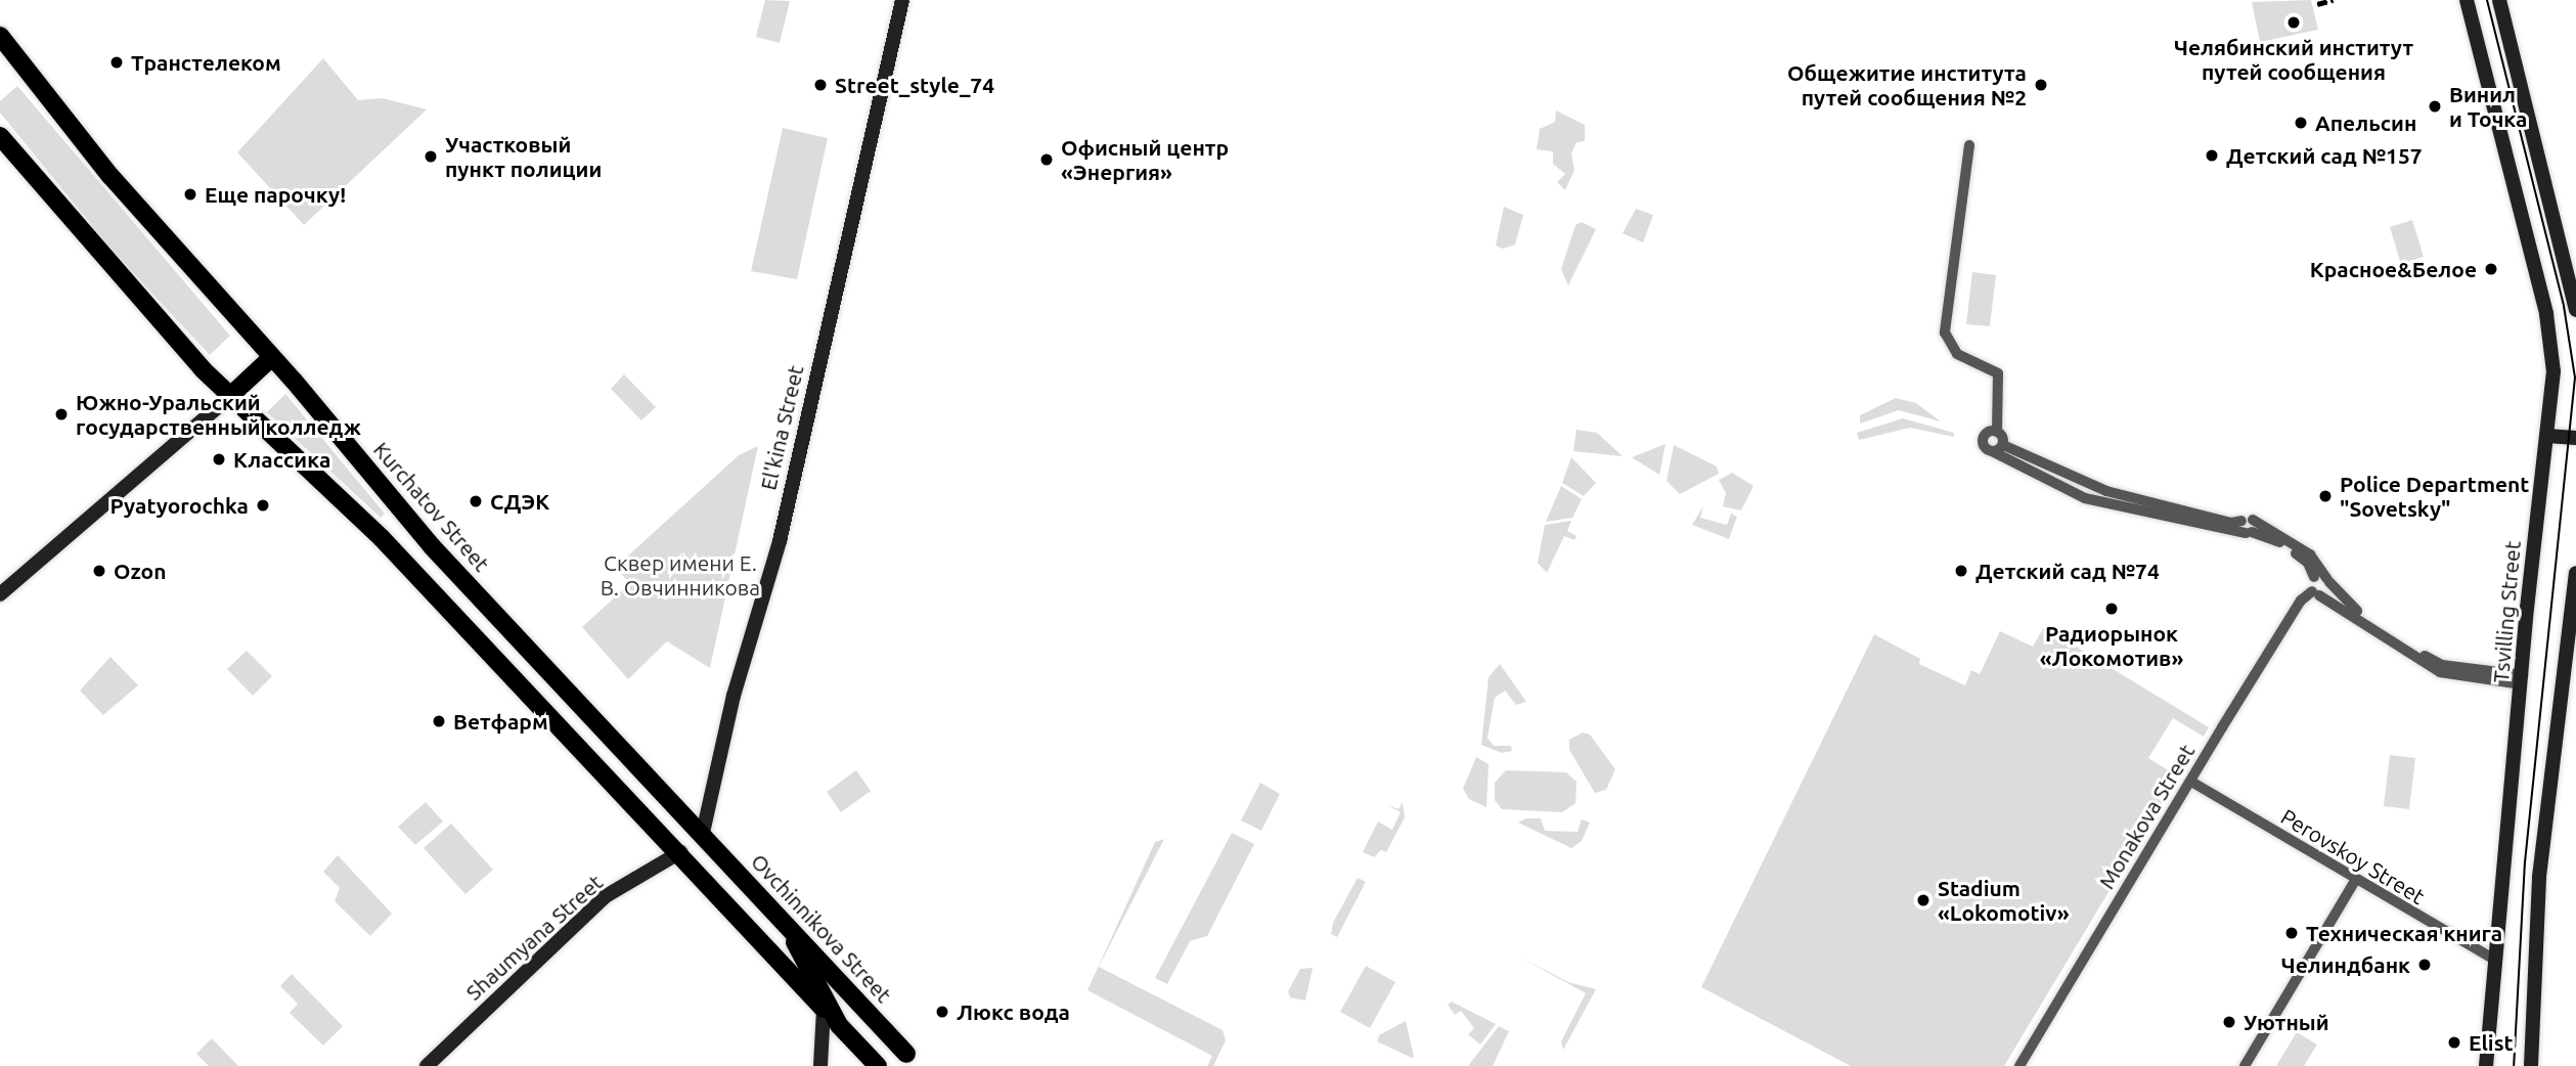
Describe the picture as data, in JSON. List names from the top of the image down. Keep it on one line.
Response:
{"streets":{"main road":["El'kina Street","Kurchatov Street","Tsvilling Street","Ovchinnikova Street","Shaumyana Street"],"street":["Monakova Street","Perovskoy Street"]},"crossings":[["El'kina Street","Kurchatov Street"],["El'kina Street","Ovchinnikova Street"],["Kurchatov Street","Ovchinnikova Street"],["Tsvilling Street","Perovskoy Street"],["Monakova Street","Perovskoy Street"]],"parks":["Сквер имени Е. В. Овчинникова"],"places":["Челябинский институт путей сообщения","Транстелеком","Street_style_74","Общежитие института путей сообщения №2","Винил и Точка","Апельсин","Детский сад №157","Участковый пункт полиции","Офисный центр «Энергия»","Еще парочку!","Красное&Белое","Южно-Уральский государственный колледж","Классика","Police Department \"Sovetsky\"","СДЭК","Pyatyorochka","Ozon","Детский сад №74","Радиорынок «Локомотив»","Ветфарм","Stadium «Lokomotiv»","Техническая книга","Челиндбанк","Люкс вода","Уютный","Elist"]}
